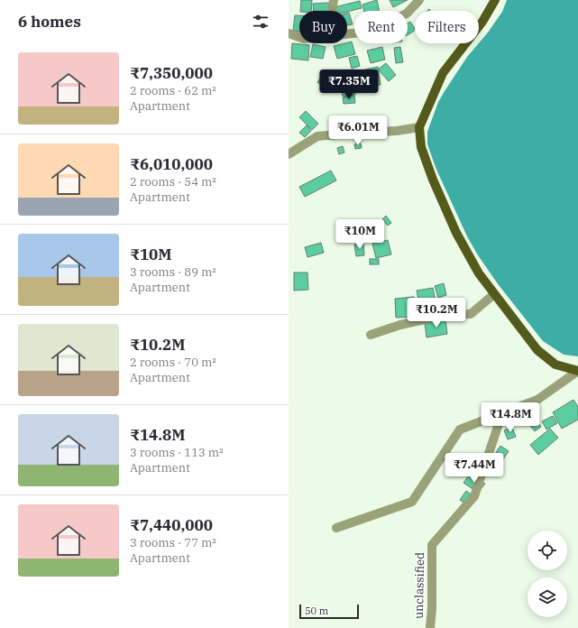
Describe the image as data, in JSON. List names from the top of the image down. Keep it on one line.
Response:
{"streets":{"street":["unclassified"]},"scale_bar":"50 m","page":{"heading":"6 homes","chip":["Buy","Rent","Filters"],"list":[{"name":"₹7,350,000","note":"2 rooms · 62 m² · Apartment"},{"name":"₹6,010,000","note":"2 rooms · 54 m² · Apartment"},{"name":"₹10M","note":"3 rooms · 89 m² · Apartment"},{"name":"₹10.2M","note":"2 rooms · 70 m² · Apartment"},{"name":"₹14.8M","note":"3 rooms · 113 m² · Apartment"},{"name":"₹7,440,000","note":"3 rooms · 77 m² · Apartment"}],"price":["₹7.35M","₹6.01M","₹10M","₹10.2M","₹14.8M","₹7.44M"],"scale":"50 m"}}
